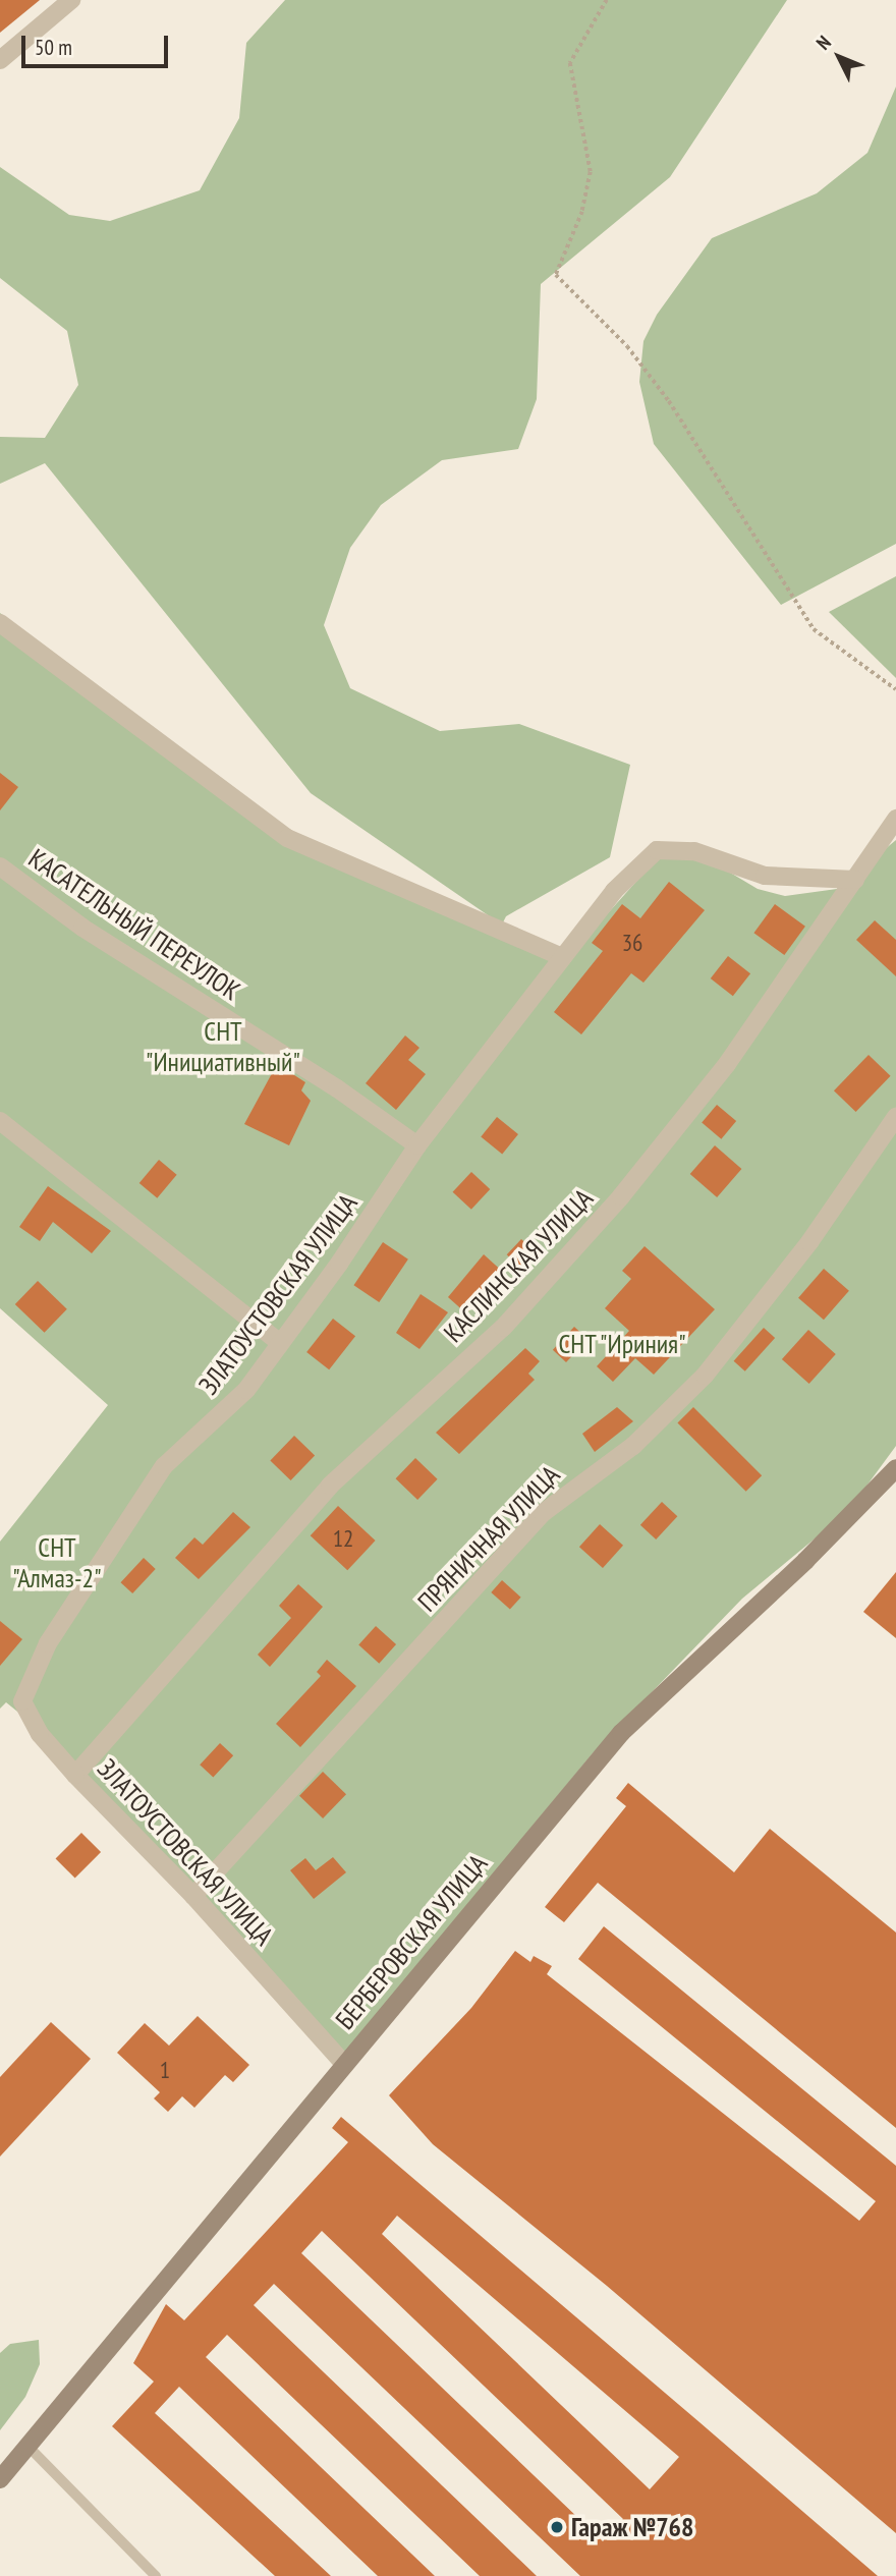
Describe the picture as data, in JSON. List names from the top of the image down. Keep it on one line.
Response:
{"streets":{"street":["КАСАТЕЛЬНЫЙ ПЕРЕУЛОК","КАСЛИНСКАЯ УЛИЦА","ЗЛАТОУСТОВСКАЯ УЛИЦА","ПРЯНИЧНАЯ УЛИЦА","БЕРБЕРОВСКАЯ УЛИЦА"]},"crossings":[["КАСАТЕЛЬНЫЙ ПЕРЕУЛОК","ЗЛАТОУСТОВСКАЯ УЛИЦА"],["КАСЛИНСКАЯ УЛИЦА","ЗЛАТОУСТОВСКАЯ УЛИЦА"],["ЗЛАТОУСТОВСКАЯ УЛИЦА","ПРЯНИЧНАЯ УЛИЦА"],["ЗЛАТОУСТОВСКАЯ УЛИЦА","БЕРБЕРОВСКАЯ УЛИЦА"]],"parks":["СНТ \"Инициативный\"","СНТ \"Ириния\"","СНТ \"Алмаз-2\""],"places":["Гараж №768"],"house_numbers":["36","12","1"],"scale_bar":"50 m","north":"top left"}
